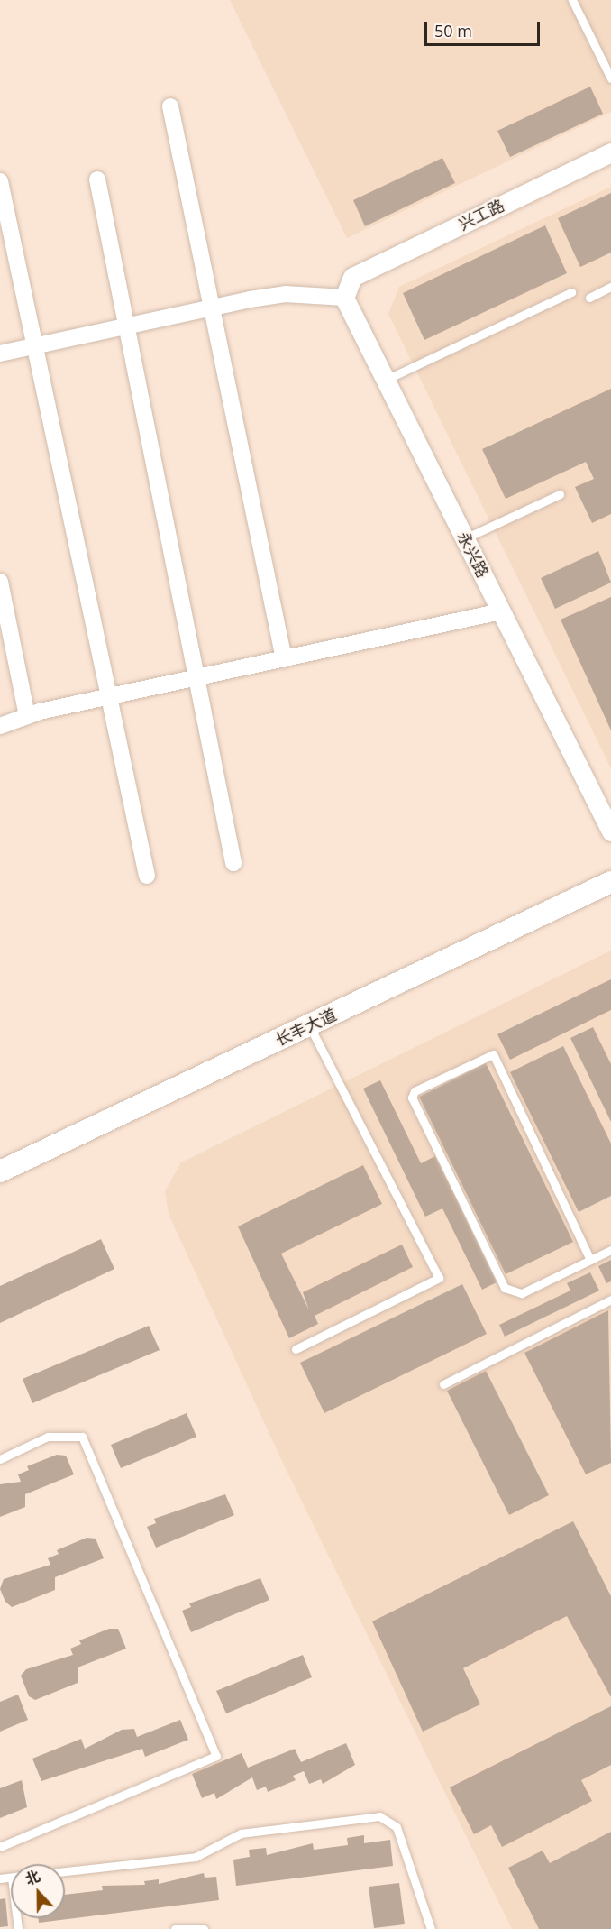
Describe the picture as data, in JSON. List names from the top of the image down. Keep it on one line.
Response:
{"streets":{"main road":["长丰大道"],"street":["兴工路","永兴路"]},"crossings":[["兴工路","永兴路"]],"scale_bar":"50 m","north":"top"}
